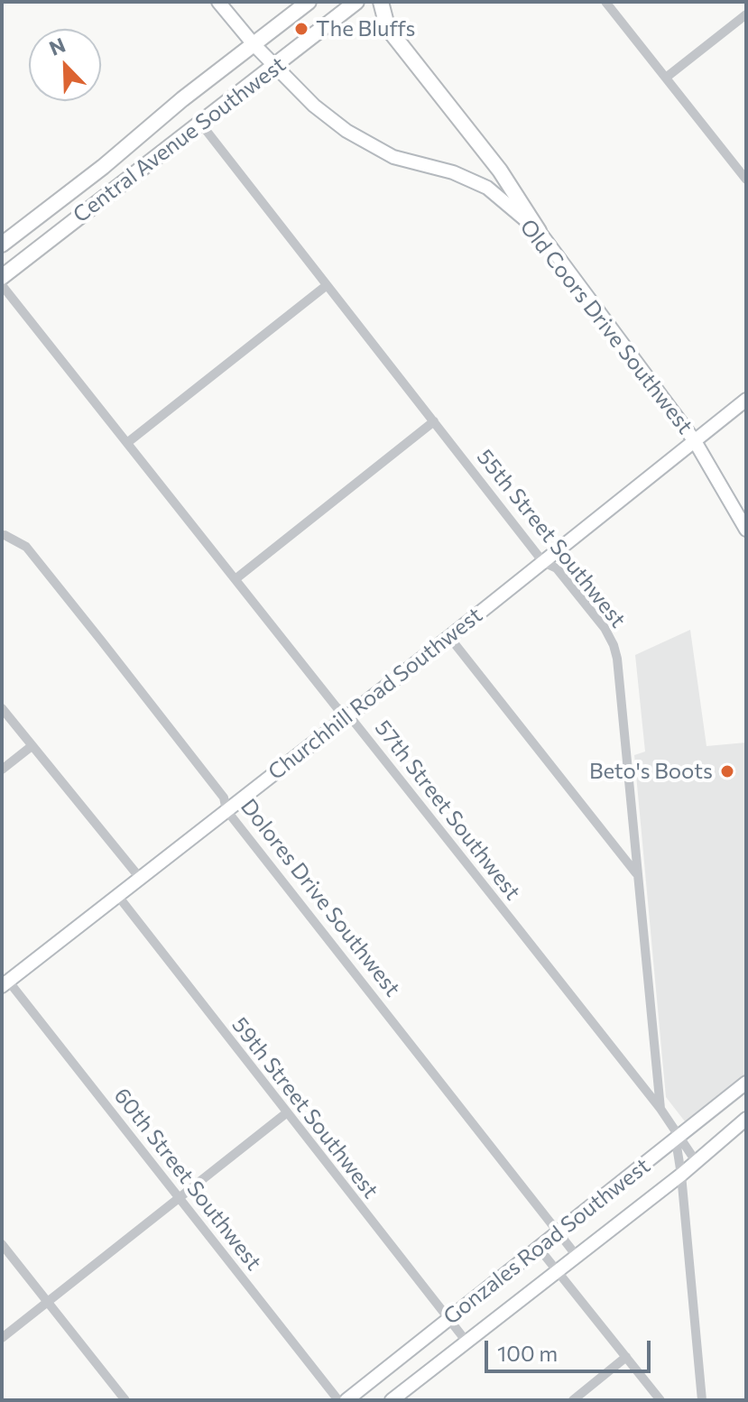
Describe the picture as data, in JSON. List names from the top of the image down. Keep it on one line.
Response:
{"streets":{"main road":["Central Avenue Southwest"],"street":["Old Coors Drive Southwest","55th Street Southwest","Churchhill Road Southwest","57th Street Southwest","Dolores Drive Southwest","59th Street Southwest","60th Street Southwest","Gonzales Road Southwest"]},"crossings":[["Central Avenue Southwest","Old Coors Drive Southwest"],["Central Avenue Southwest","55th Street Southwest"],["Old Coors Drive Southwest","Churchhill Road Southwest"],["55th Street Southwest","Churchhill Road Southwest"],["55th Street Southwest","57th Street Southwest"],["Churchhill Road Southwest","57th Street Southwest"],["Churchhill Road Southwest","Dolores Drive Southwest"],["Churchhill Road Southwest","59th Street Southwest"],["Churchhill Road Southwest","60th Street Southwest"],["57th Street Southwest","Gonzales Road Southwest"],["Dolores Drive Southwest","Gonzales Road Southwest"],["59th Street Southwest","Gonzales Road Southwest"]],"places":["The Bluffs","Beto's Boots"],"scale_bar":"100 m","north":"top left"}
